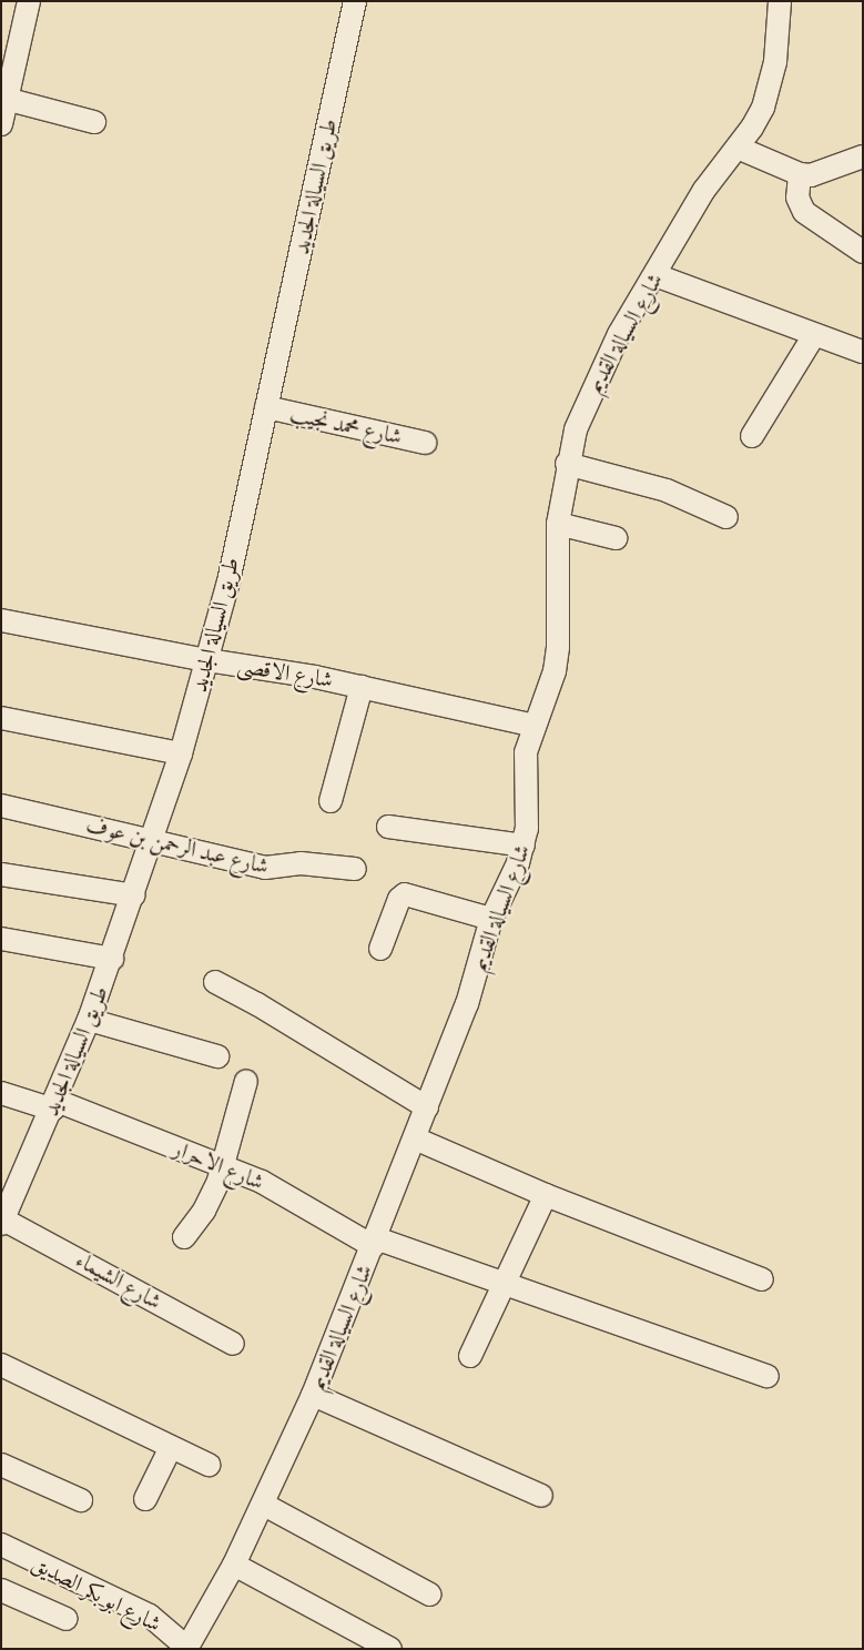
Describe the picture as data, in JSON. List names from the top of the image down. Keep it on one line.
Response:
{"streets":{"street":["طريق السيالة الجديد","شارع السيالة القديم","شارع محمد نجيب","شارع الاقصى","شارع عبد الرحمن بن عوف","شارع الاحرار","شارع الشيماء","شارع ابو بكر الصديق"]},"crossings":[["طريق السيالة الجديد","شارع محمد نجيب"],["طريق السيالة الجديد","شارع الاقصى"],["طريق السيالة الجديد","شارع عبد الرحمن بن عوف"],["طريق السيالة الجديد","شارع الاحرار"],["طريق السيالة الجديد","شارع الشيماء"],["شارع السيالة القديم","شارع الاقصى"],["شارع السيالة القديم","شارع الاحرار"],["شارع السيالة القديم","شارع ابو بكر الصديق"]]}
